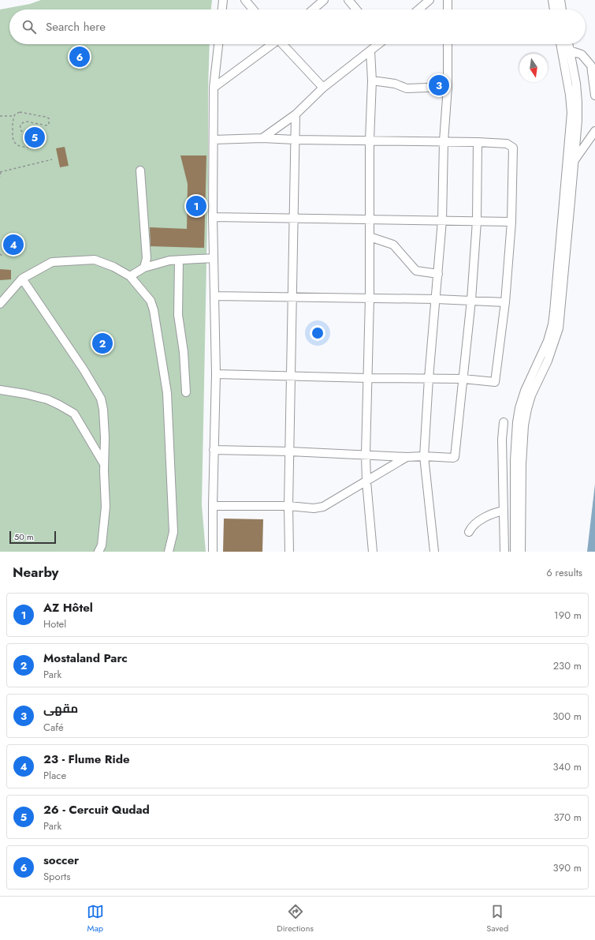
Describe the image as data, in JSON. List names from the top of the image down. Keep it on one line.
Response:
{"scale_bar":"50 m","north":"bottom","page":{"search":"Search here","pins":["6","3","5","1","4","2"],"scale":"50 m","heading":["Nearby","6 results"],"list":[{"mark":"1","name":"AZ Hôtel","note":"Hotel","value":"190 m"},{"mark":"2","name":"Mostaland Parc","note":"Park","value":"230 m"},{"mark":"3","name":"مقهى","note":"Café","value":"300 m"},{"mark":"4","name":"23 - Flume Ride","note":"Place","value":"340 m"},{"mark":"5","name":"26 - Cercuit Qudad","note":"Park","value":"370 m"},{"mark":"6","name":"soccer","note":"Sports","value":"390 m"}],"nav":["Map","Directions","Saved"]}}
